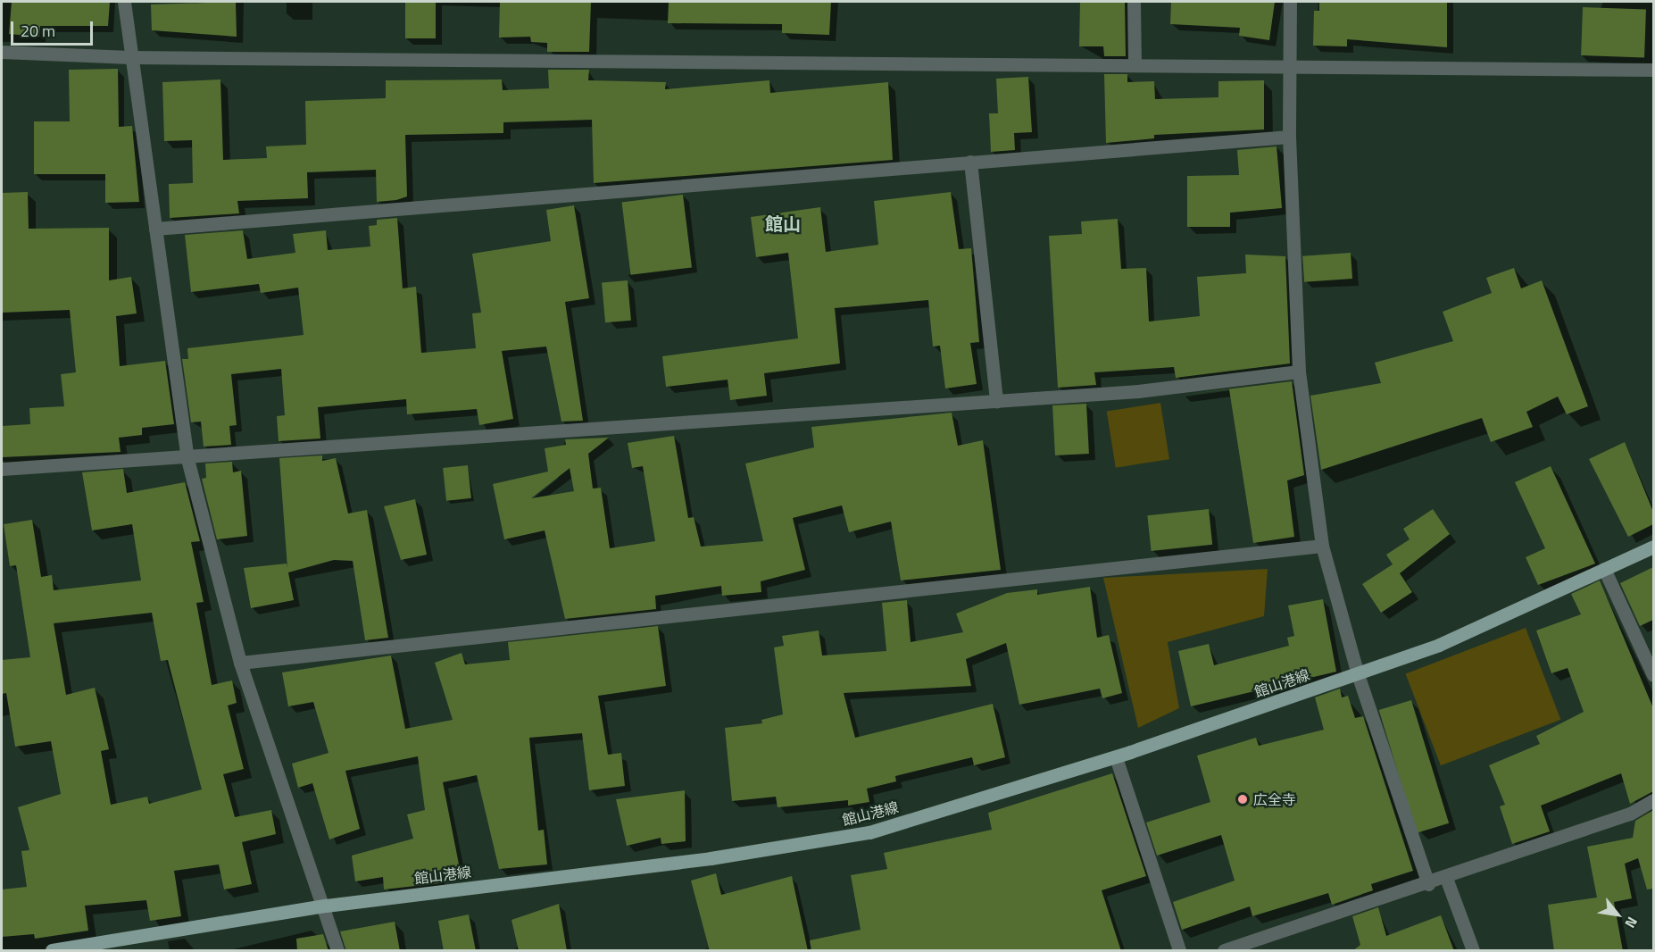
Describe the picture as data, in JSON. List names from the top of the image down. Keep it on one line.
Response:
{"streets":{"main road":["館山港線"]},"districts":["館山"],"places":["広全寺"],"scale_bar":"20 m","north":"bottom right"}
